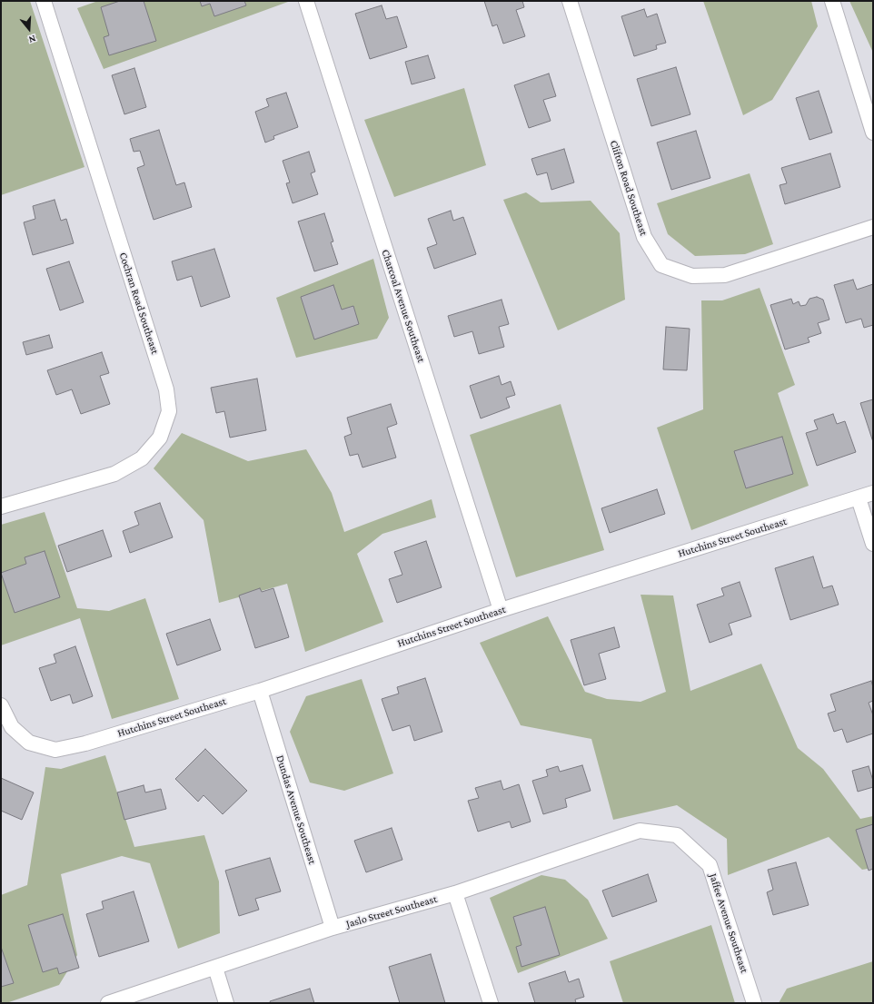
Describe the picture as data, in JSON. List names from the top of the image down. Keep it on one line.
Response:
{"streets":{"street":["Clifton Road Southeast","Cochran Road Southeast","Charcoal Avenue Southeast","Hutchins Street Southeast","Dundas Avenue Southeast","Jaslo Street Southeast","Jaffee Avenue Southeast"]},"crossings":[["Charcoal Avenue Southeast","Hutchins Street Southeast"],["Hutchins Street Southeast","Dundas Avenue Southeast"],["Dundas Avenue Southeast","Jaslo Street Southeast"],["Jaslo Street Southeast","Jaffee Avenue Southeast"]],"north":"bottom"}
